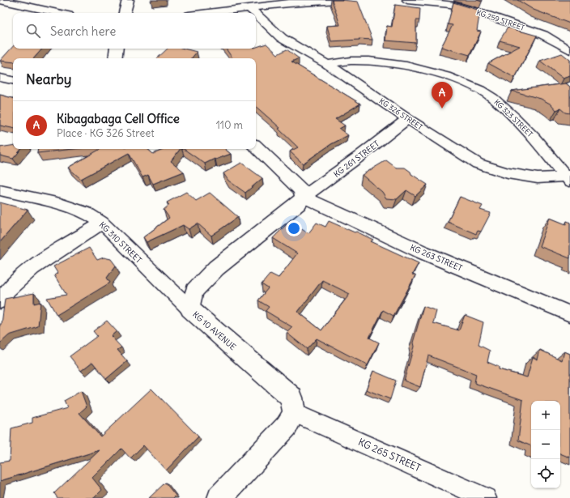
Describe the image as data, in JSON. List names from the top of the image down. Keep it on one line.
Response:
{"streets":{"street":["KG 259 STREET","KG 326 STREET","KG 323 STREET","KG 261 STREET","KG 310 STREET","KG 263 STREET","KG 10 AVENUE","KG 265 STREET"]},"crossings":[["KG 326 STREET","KG 323 STREET"],["KG 326 STREET","KG 261 STREET"],["KG 261 STREET","KG 263 STREET"],["KG 261 STREET","KG 10 AVENUE"],["KG 310 STREET","KG 10 AVENUE"],["KG 263 STREET","KG 10 AVENUE"],["KG 10 AVENUE","KG 265 STREET"]],"page":{"search":"Search here","heading":"Nearby","pins":"A","list":[{"mark":"A","name":"Kibagabaga Cell Office","note":"Place · KG 326 Street","value":"110 m"}],"map_buttons":["+","−"]}}
